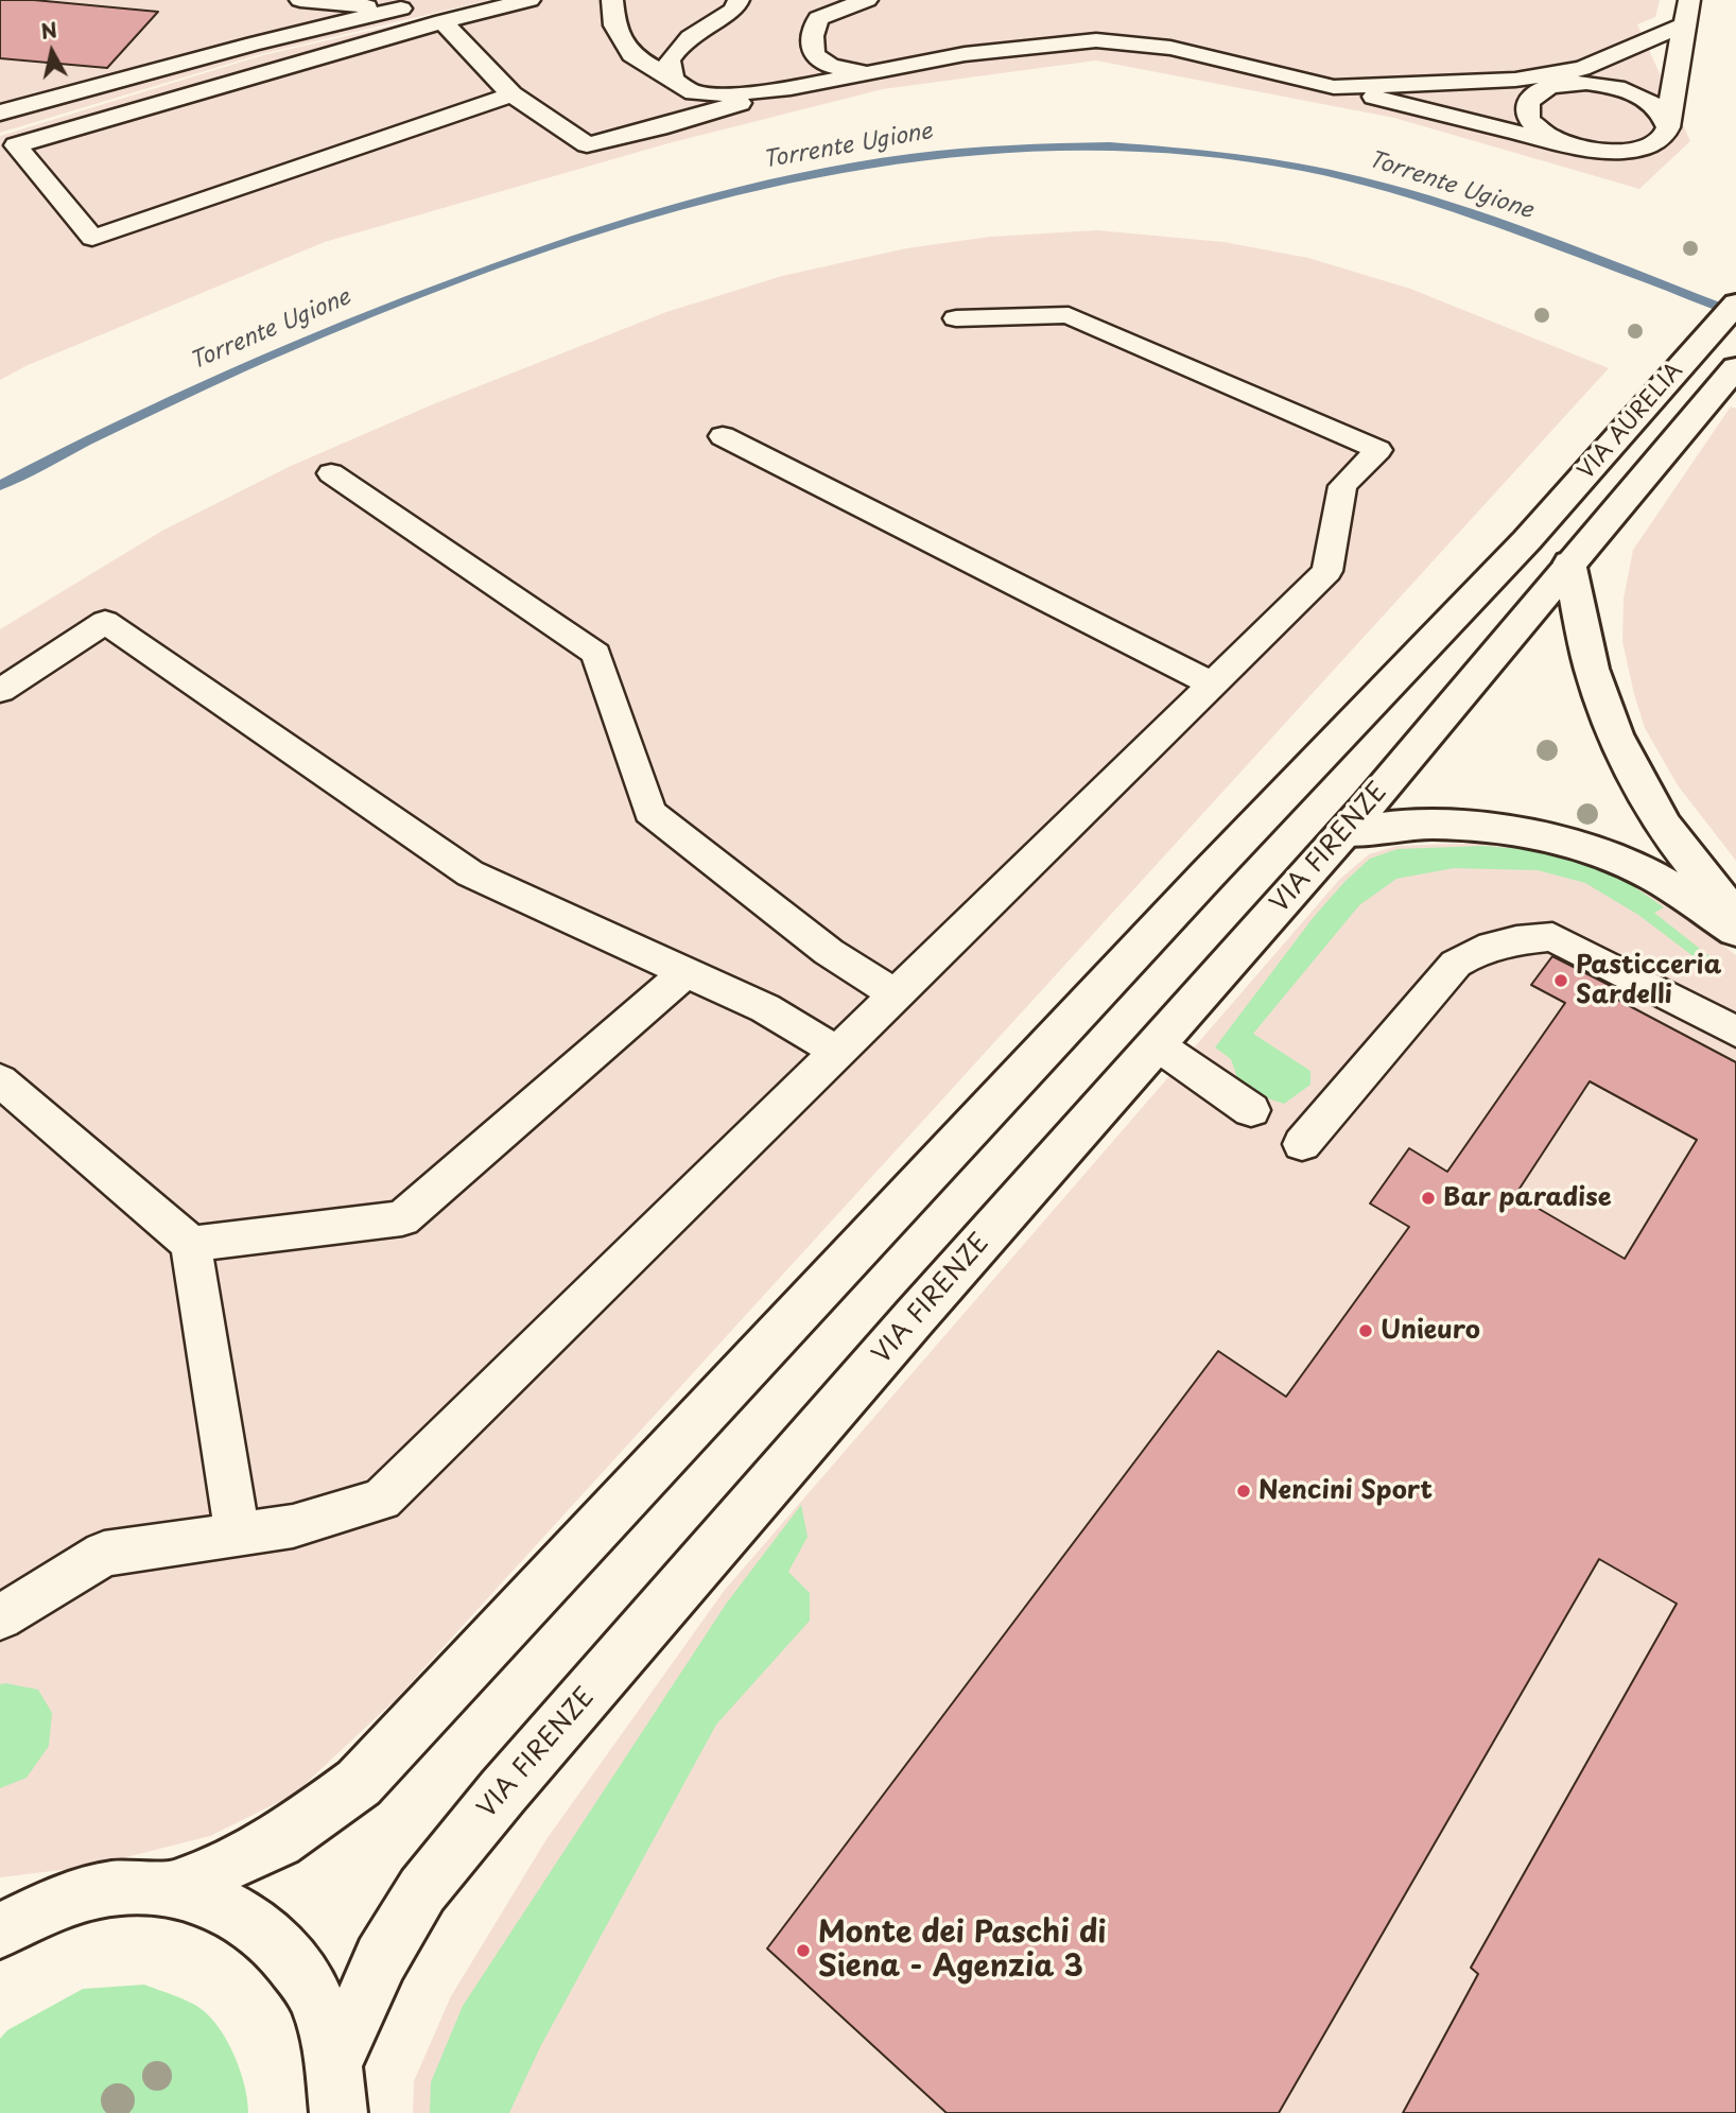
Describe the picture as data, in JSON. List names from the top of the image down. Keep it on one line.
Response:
{"streets":{"main road":["VIA AURELIA","VIA FIRENZE"]},"crossings":[["VIA AURELIA","VIA FIRENZE"]],"water":["Torrente Ugione"],"places":["Pasticceria Sardelli","Bar paradise","Unieuro","Nencini Sport","Monte dei Paschi di Siena - Agenzia 3"],"north":"top"}
